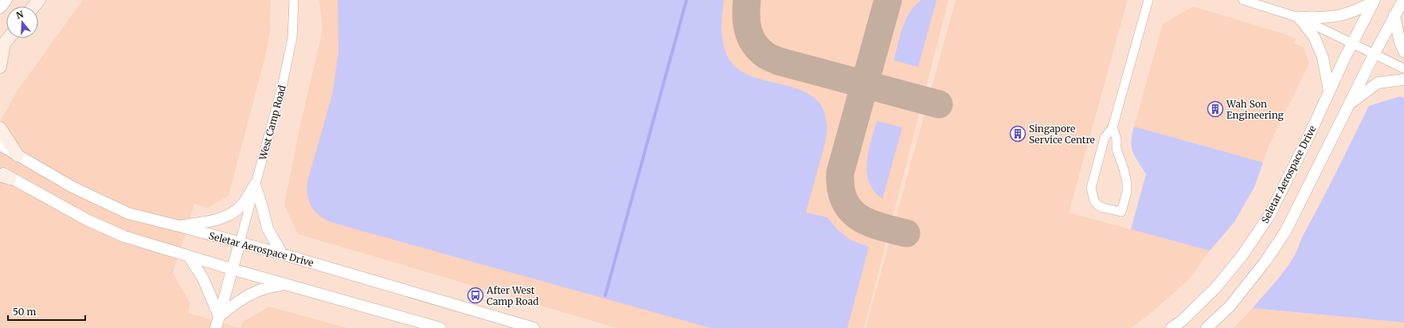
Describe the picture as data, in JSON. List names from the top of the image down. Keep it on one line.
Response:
{"streets":{"street":["West Camp Road","Seletar Aerospace Drive"]},"crossings":[["West Camp Road","Seletar Aerospace Drive"]],"places":{"building":["Wah Son Engineering","Singapore Service Centre"],"bus stop":["After West Camp Road"]},"scale_bar":"50 m","north":"top"}
